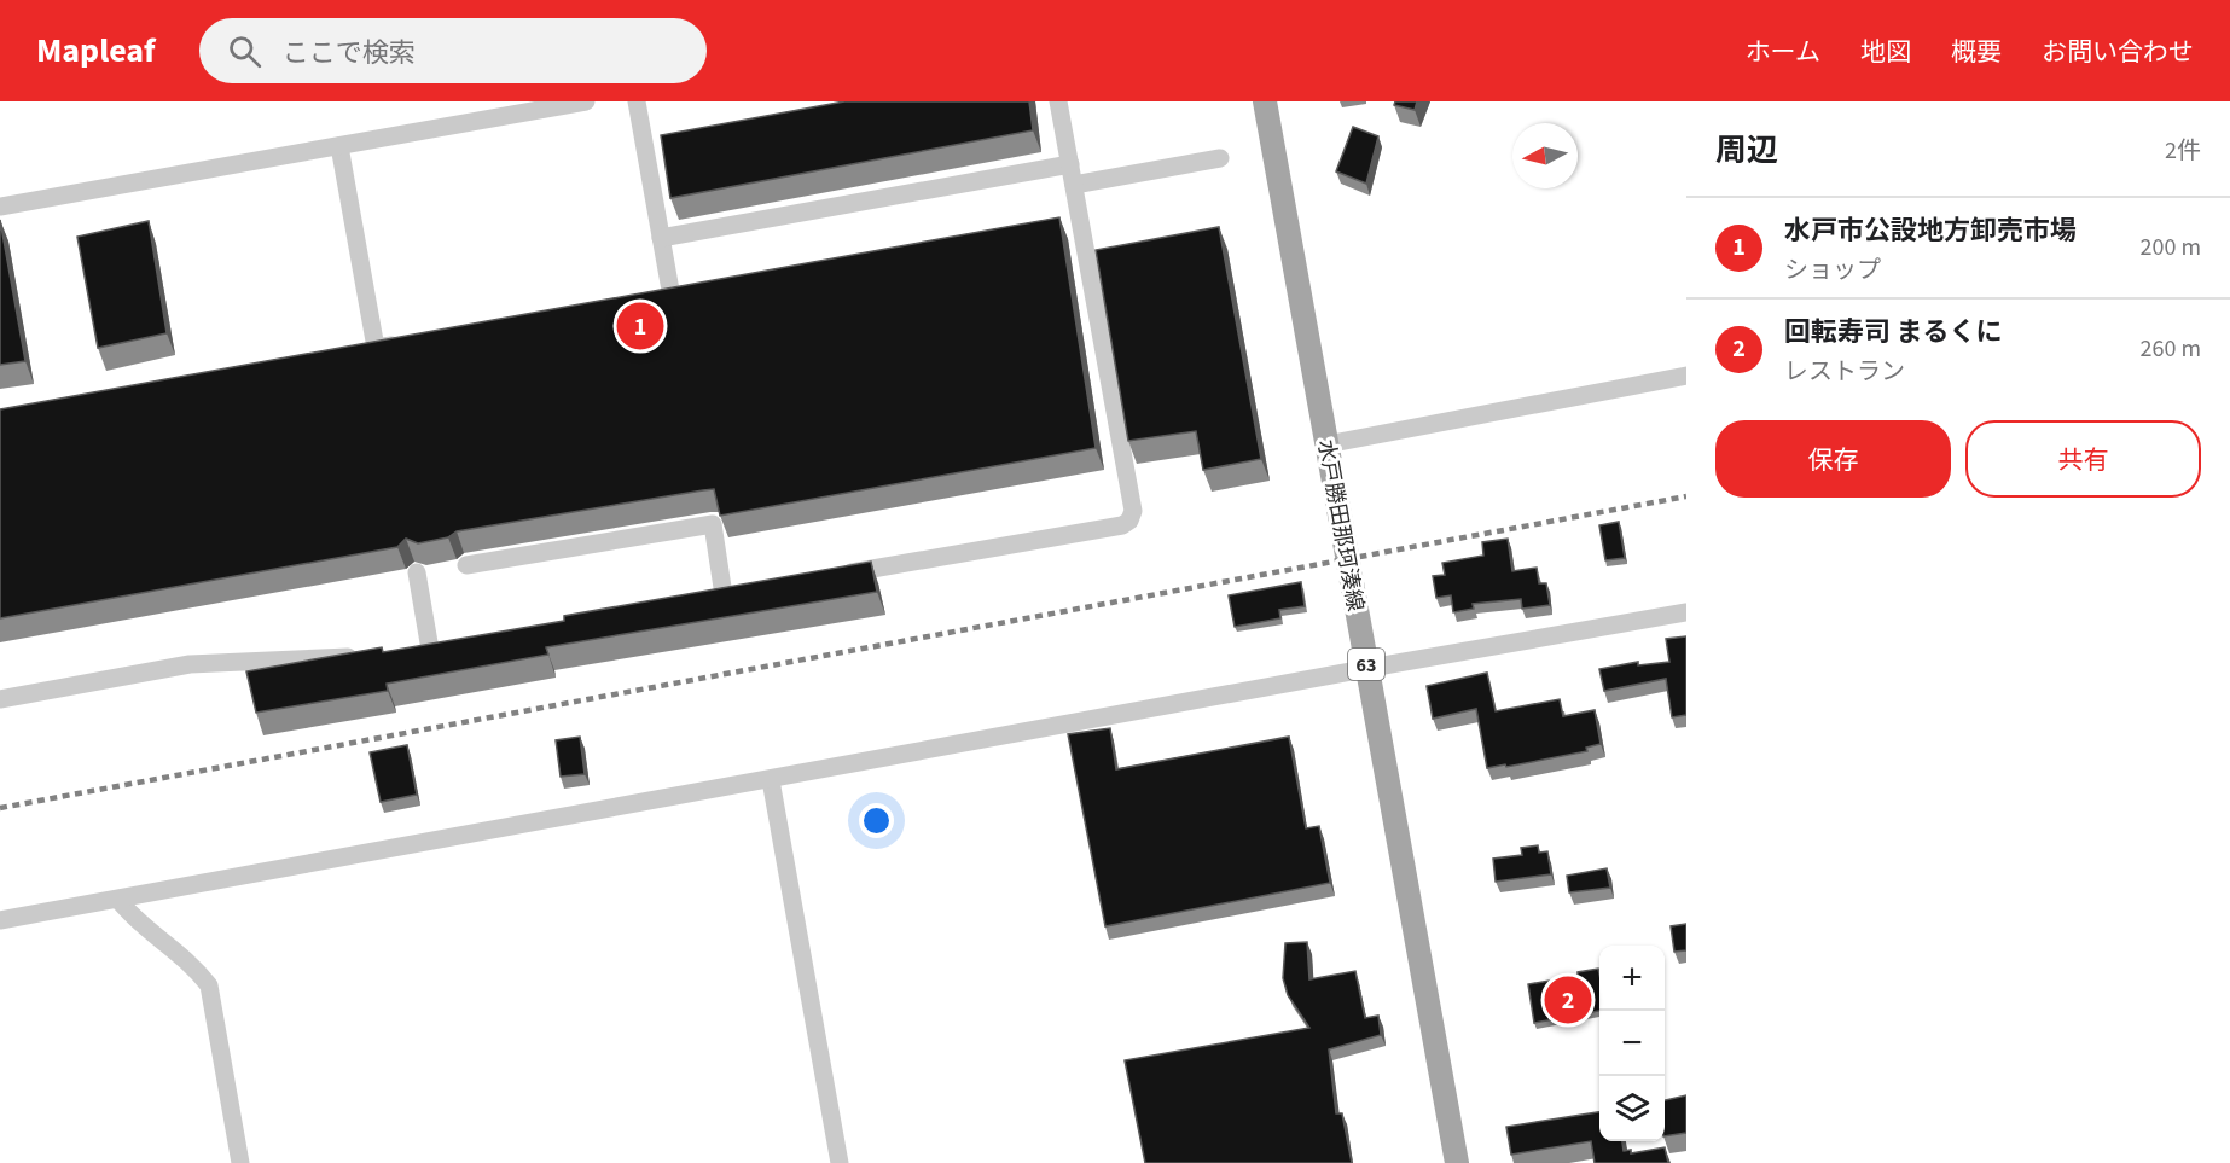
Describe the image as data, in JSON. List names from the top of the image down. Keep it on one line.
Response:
{"streets":{"main road":["水戸勝田那珂湊線","63"]},"north":"left","page":{"header":"Mapleaf","search":"ここで検索","nav":["ホーム","地図","概要","お問い合わせ"],"heading":["周辺","2件"],"list":[{"mark":"1","name":"水戸市公設地方卸売市場","note":"ショップ","value":"200 m"},{"mark":"2","name":"回転寿司 まるくに","note":"レストラン","value":"260 m"}],"pins":["1","2"],"buttons":["保存","共有"],"map_buttons":["+","−"]}}
